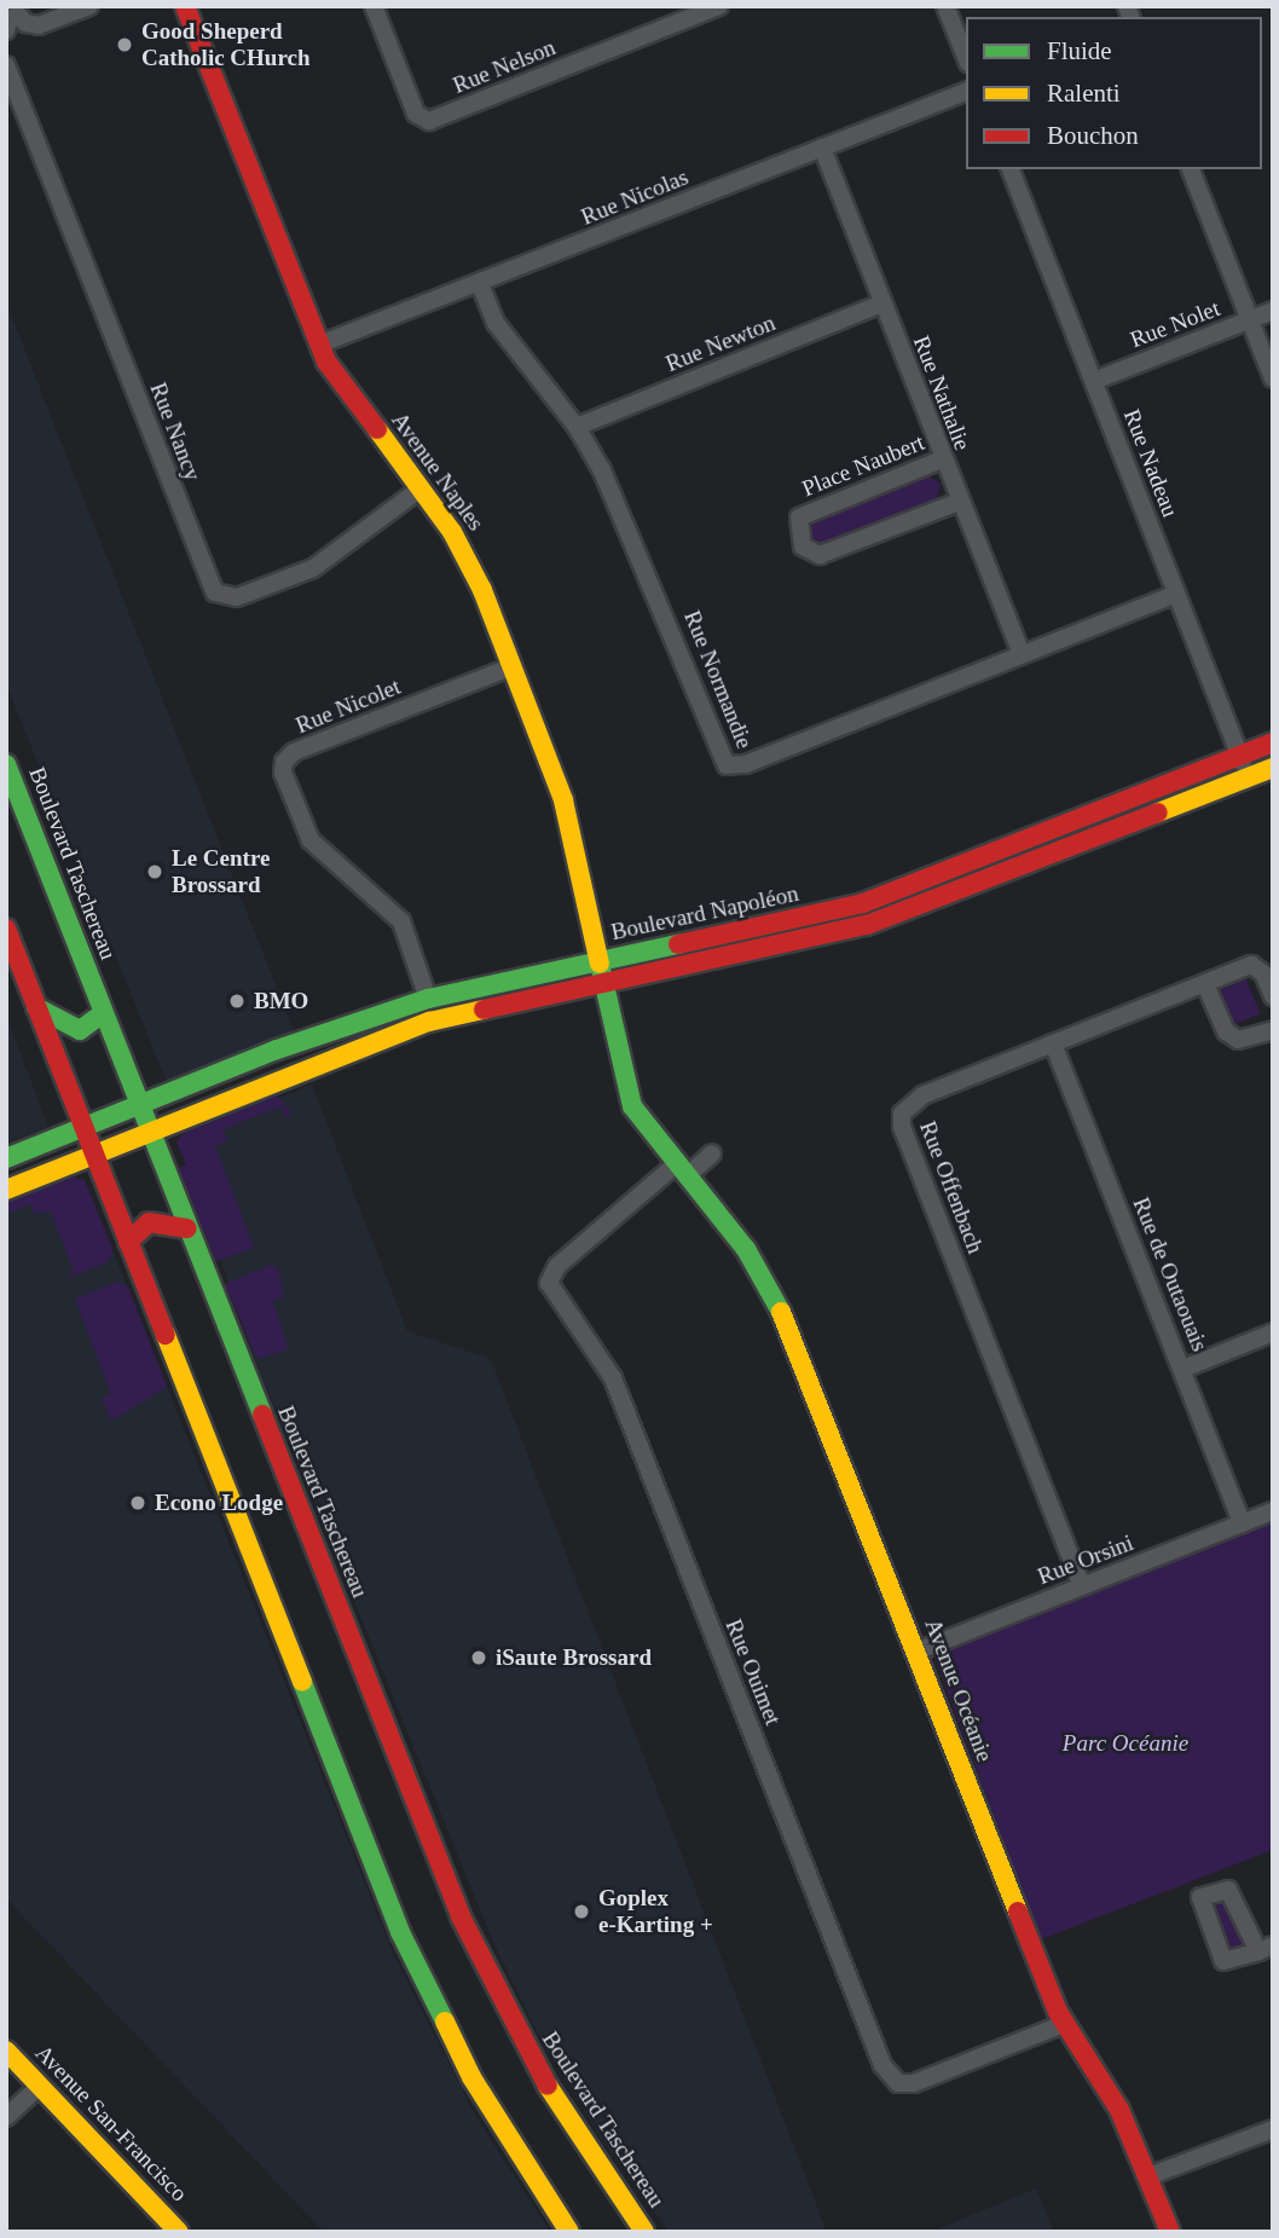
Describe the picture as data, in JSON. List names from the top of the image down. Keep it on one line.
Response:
{"streets":{"street":["Rue Nelson","Rue Nicolas","Rue Nolet","Rue Newton","Rue Nathalie","Rue Nancy","Rue Nadeau","Place Naubert","Avenue Naples","Rue Normandie","Rue Nicolet","Boulevard Taschereau","Boulevard Napoléon","Rue Offenbach","Rue de Outaouais","Rue Orsini","Rue Ouimet","Avenue Océanie","Avenue San-Francisco"]},"crossings":[["Rue Nicolas","Rue Nathalie"],["Rue Nicolas","Avenue Naples"],["Rue Nicolas","Rue Normandie"],["Rue Nolet","Rue Nadeau"],["Rue Newton","Rue Nathalie"],["Rue Newton","Rue Normandie"],["Rue Nathalie","Place Naubert"],["Rue Nathalie","Rue Normandie"],["Rue Nancy","Avenue Naples"],["Rue Nadeau","Rue Normandie"],["Rue Nadeau","Boulevard Napoléon"],["Avenue Naples","Rue Nicolet"],["Avenue Naples","Boulevard Napoléon"],["Avenue Naples","Avenue Océanie"],["Rue Nicolet","Boulevard Napoléon"],["Boulevard Taschereau","Boulevard Napoléon"],["Boulevard Napoléon","Avenue Océanie"],["Rue Offenbach","Rue de Outaouais"],["Rue Offenbach","Rue Orsini"],["Rue de Outaouais","Rue Orsini"],["Rue Orsini","Avenue Océanie"],["Rue Ouimet","Avenue Océanie"]],"parks":["Parc Océanie"],"places":["Good Sheperd Catholic CHurch","Le Centre Brossard","BMO","Econo Lodge","iSaute Brossard","Goplex e-Karting +"],"legend":["Fluide","Ralenti","Bouchon"]}
